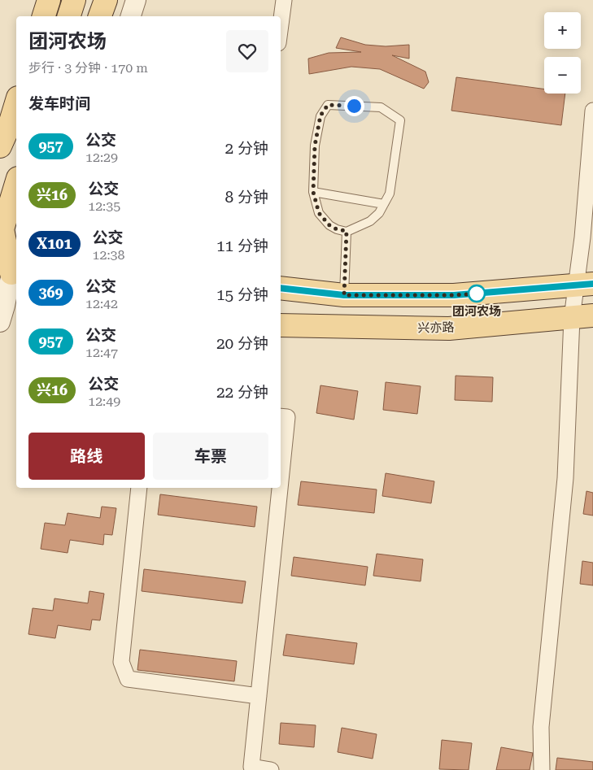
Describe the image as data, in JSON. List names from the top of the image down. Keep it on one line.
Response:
{"streets":{"main road":["兴亦路"]},"places":["团河农场"],"lines":["bus line 957"],"page":{"map_buttons":["+","−"],"heading":[["团河农场","步行 · 3 分钟 · 170 m"],"发车时间"],"list":[{"mark":"957","name":"公交","note":"12:29","value":"2 分钟"},{"mark":"兴16","name":"公交","note":"12:35","value":"8 分钟"},{"mark":"X101","name":"公交","note":"12:38","value":"11 分钟"},{"mark":"369","name":"公交","note":"12:42","value":"15 分钟"},{"mark":"957","name":"公交","note":"12:47","value":"20 分钟"},{"mark":"兴16","name":"公交","note":"12:49","value":"22 分钟"}],"buttons":["路线","车票"]}}
